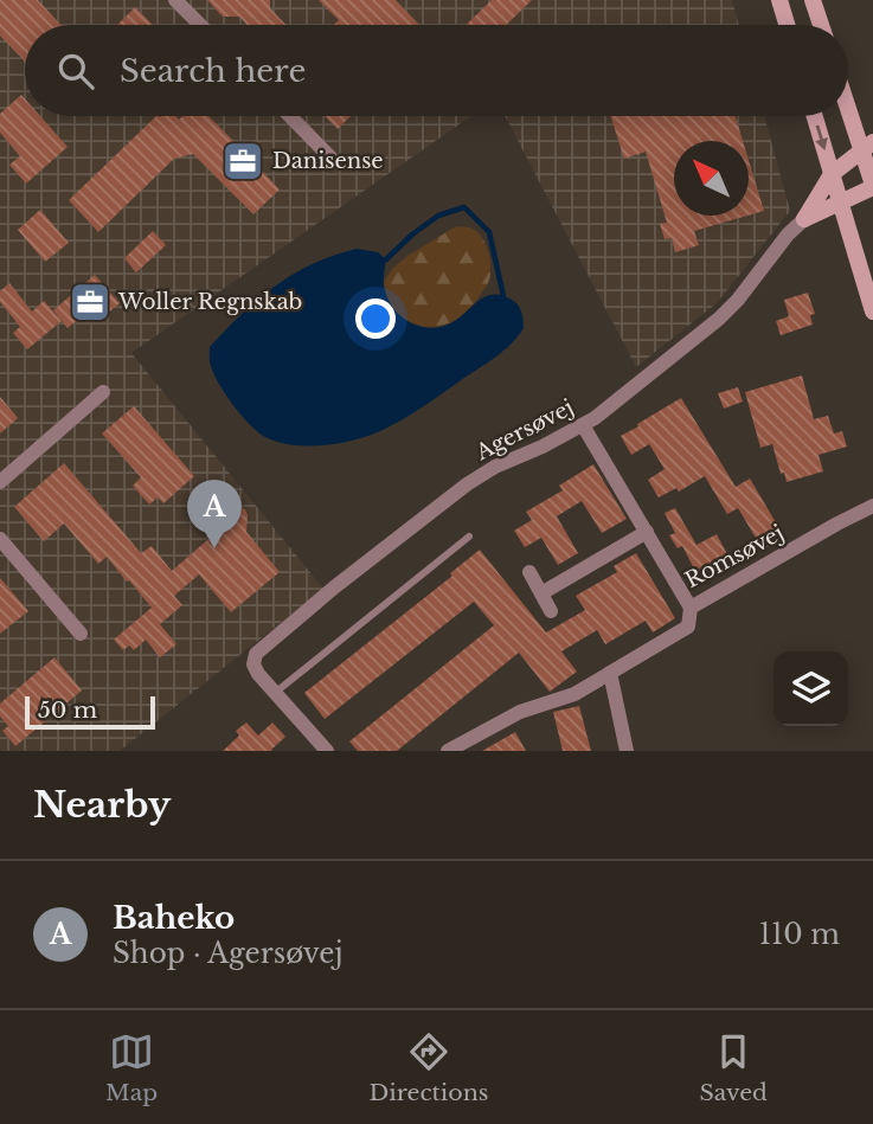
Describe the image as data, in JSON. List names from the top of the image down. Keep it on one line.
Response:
{"streets":{"street":["Agersøvej","Romsøvej"]},"crossings":[["Agersøvej","Romsøvej"]],"places":{"office":["Danisense","Woller Regnskab"]},"scale_bar":"50 m","north":"top left","page":{"search":"Search here","pins":"A","scale":"50 m","heading":"Nearby","list":[{"mark":"A","name":"Baheko","note":"Shop · Agersøvej","value":"110 m"}],"nav":["Map","Directions","Saved"]}}
